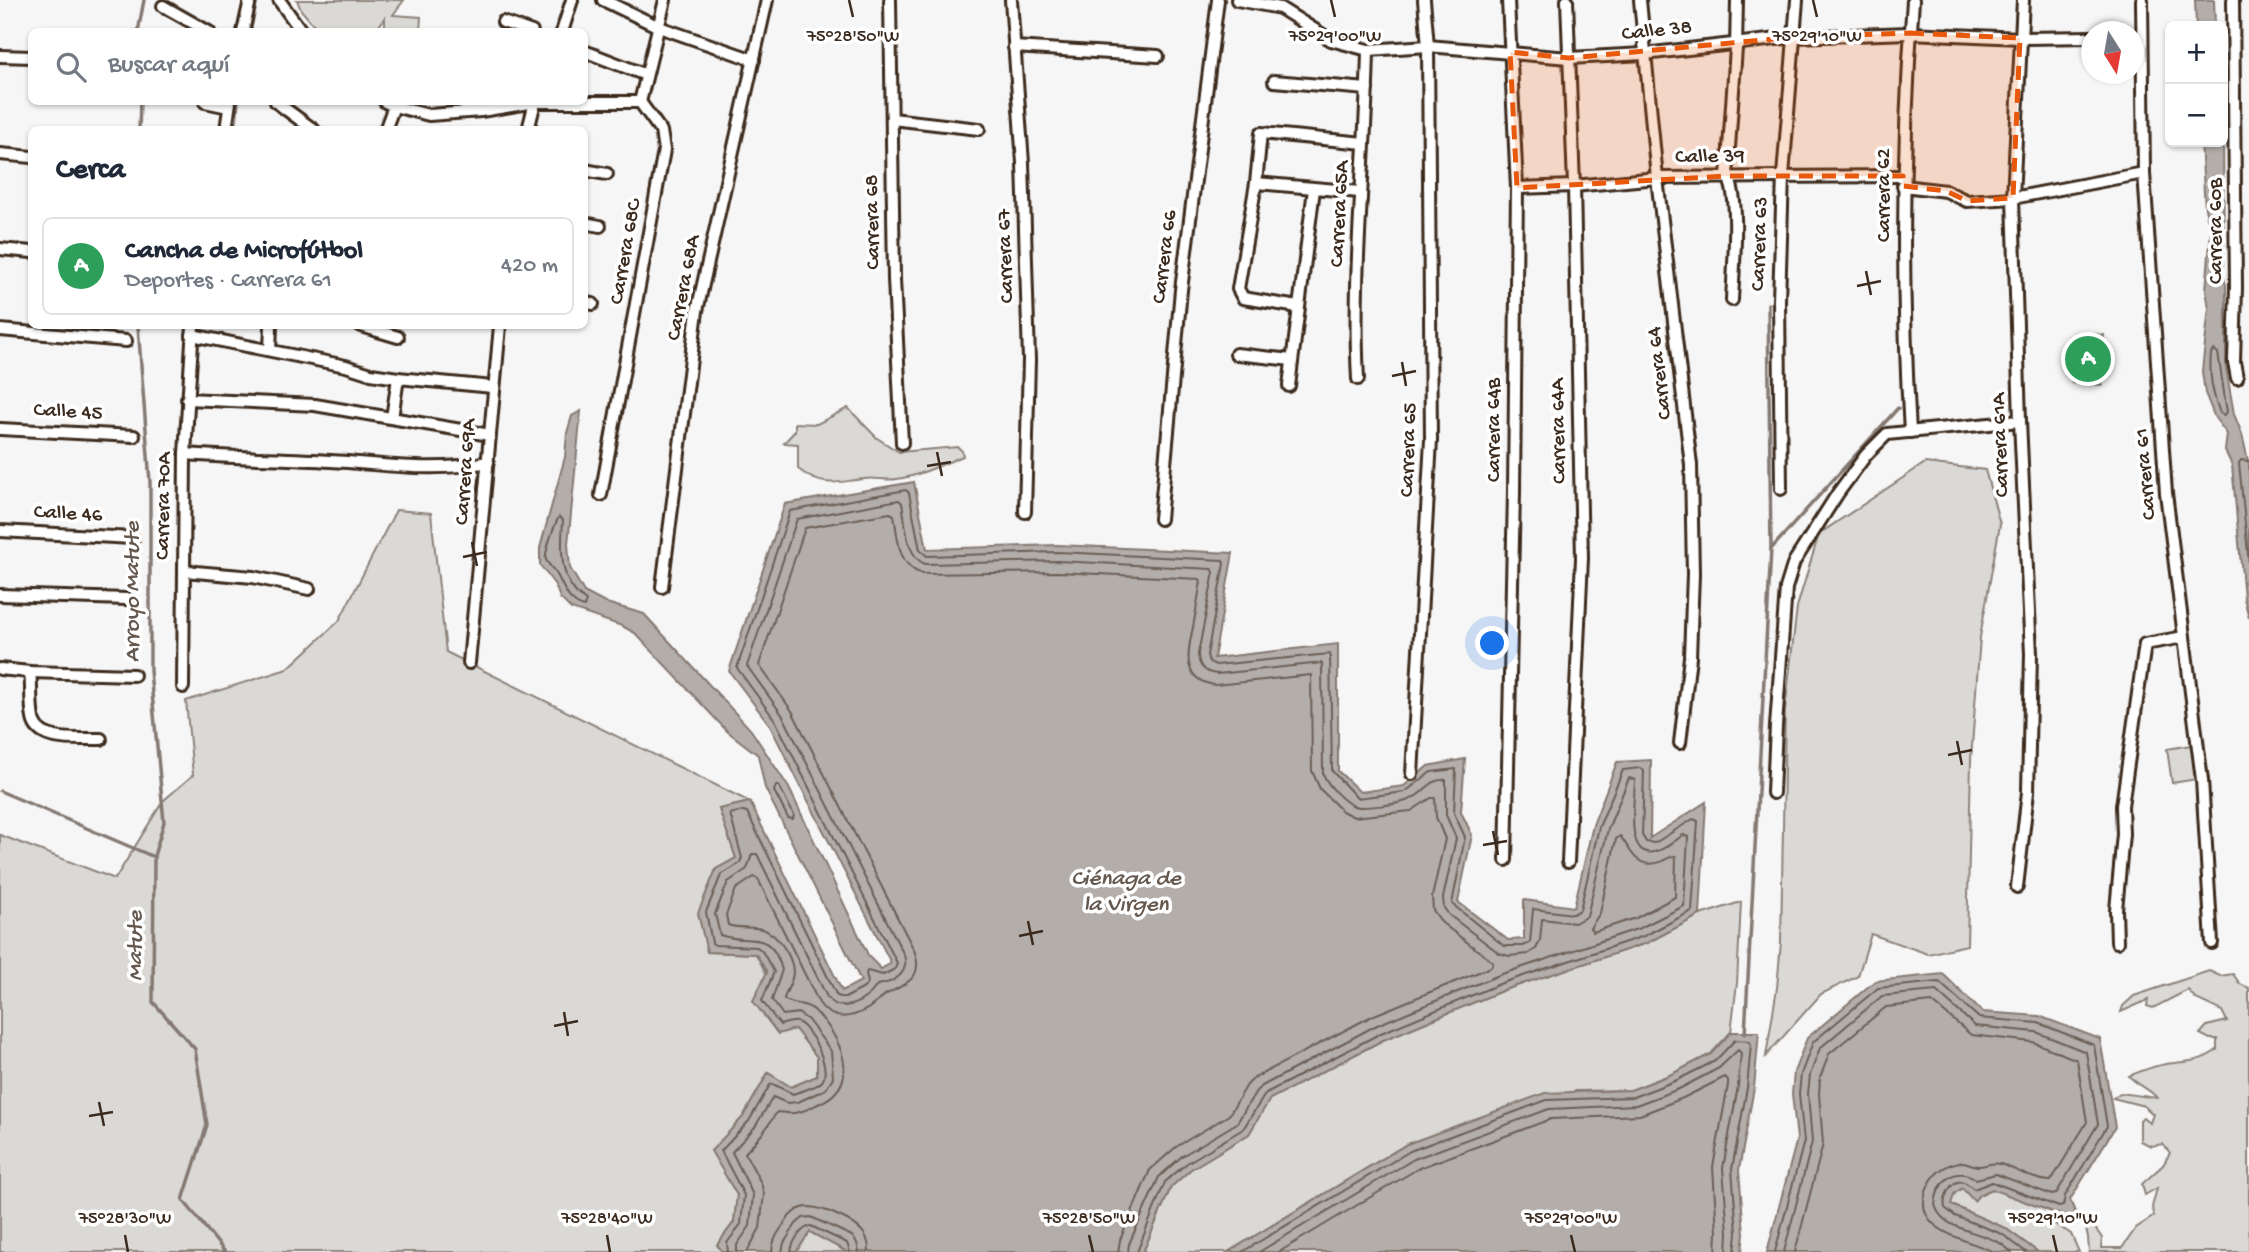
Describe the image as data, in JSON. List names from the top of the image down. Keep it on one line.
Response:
{"streets":{"street":["Calle 38","Calle 39","Carrera 62","Carrera 65A","Carrera 68","Carrera 60B","Carrera 63","Carrera 68C","Carrera 67","Carrera 66","Carrera 68A","Carrera 64","Calle 45","Carrera 64B","Carrera 64A","Carrera 61A","Carrera 65","Carrera 69A","Carrera 61","Carrera 70A","Calle 46"]},"crossings":[["Calle 38","Carrera 62"],["Calle 38","Carrera 65A"],["Calle 38","Carrera 63"],["Calle 38","Carrera 64"],["Calle 38","Carrera 64B"],["Calle 38","Carrera 64A"],["Calle 38","Carrera 61A"],["Calle 38","Carrera 65"],["Calle 39","Carrera 62"],["Calle 39","Carrera 63"],["Calle 39","Carrera 64"],["Calle 39","Carrera 64B"],["Calle 39","Carrera 64A"],["Calle 39","Carrera 61A"],["Calle 39","Carrera 61"]],"water":["Arroyo Matute","Ciénaga de la Virgen","Matute"],"north":"bottom","page":{"map_buttons":["+","−"],"search":"Buscar aquí","heading":"Cerca","list":[{"mark":"A","name":"Cancha de Microfútbol","note":"Deportes · Carrera 61","value":"420 m"}],"pins":"A"},"coordinates":["75°28'50\"W","75°29'00\"W","75°29'10\"W","75°28'30\"W","75°28'40\"W"]}
